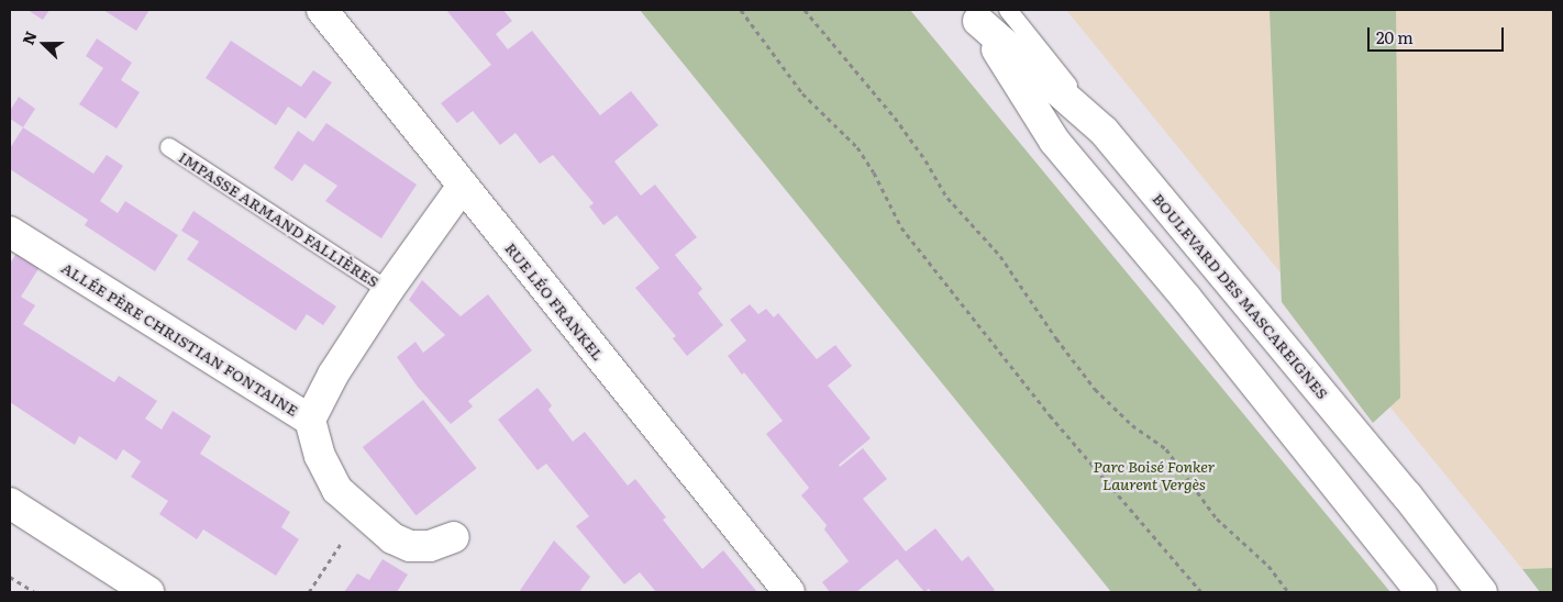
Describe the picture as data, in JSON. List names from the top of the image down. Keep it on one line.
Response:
{"streets":{"street":["BOULEVARD DES MASCAREIGNES","RUE LÉO FRANKEL","ALLÉE PÈRE CHRISTIAN FONTAINE"],"lane":["IMPASSE ARMAND FALLIÈRES"]},"parks":["Parc Boisé Fonker Laurent Vergès"],"scale_bar":"20 m","north":"left"}
